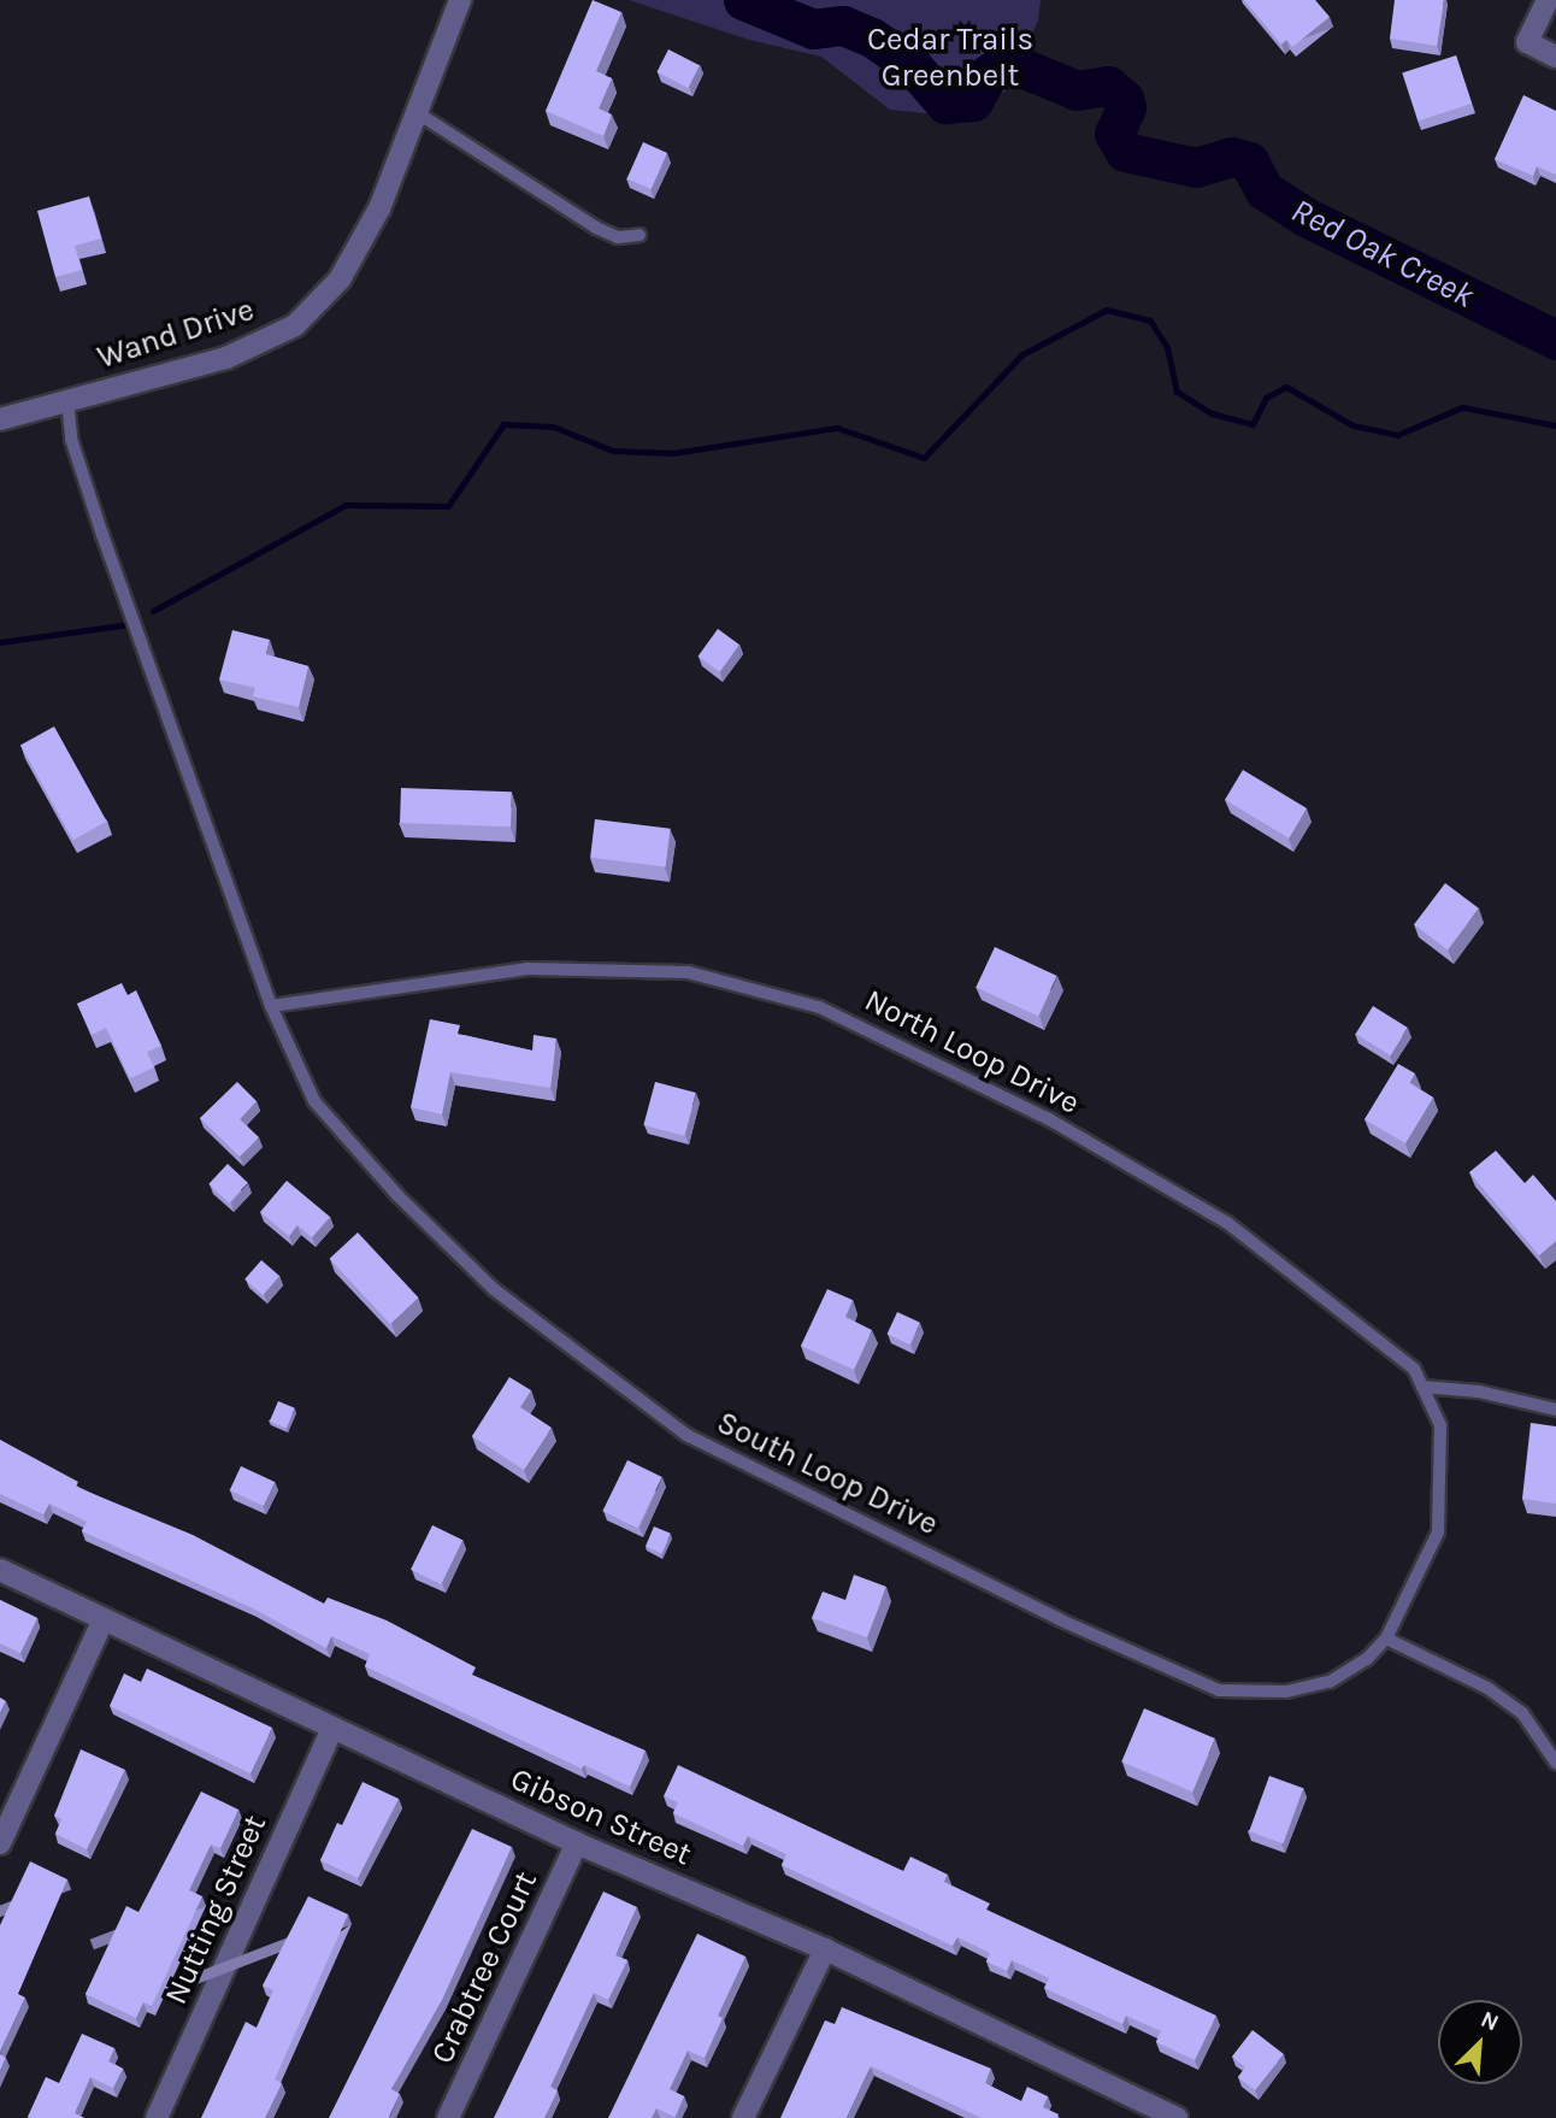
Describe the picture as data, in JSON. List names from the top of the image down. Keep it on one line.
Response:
{"streets":{"street":["Wand Drive","Gibson Street","Nutting Street","Crabtree Court"],"lane":["North Loop Drive","South Loop Drive"]},"crossings":[["Wand Drive","South Loop Drive"],["North Loop Drive","South Loop Drive"],["Gibson Street","Nutting Street"],["Gibson Street","Crabtree Court"]],"water":["Red Oak Creek"],"parks":["Cedar Trails Greenbelt"],"north":"top right"}
